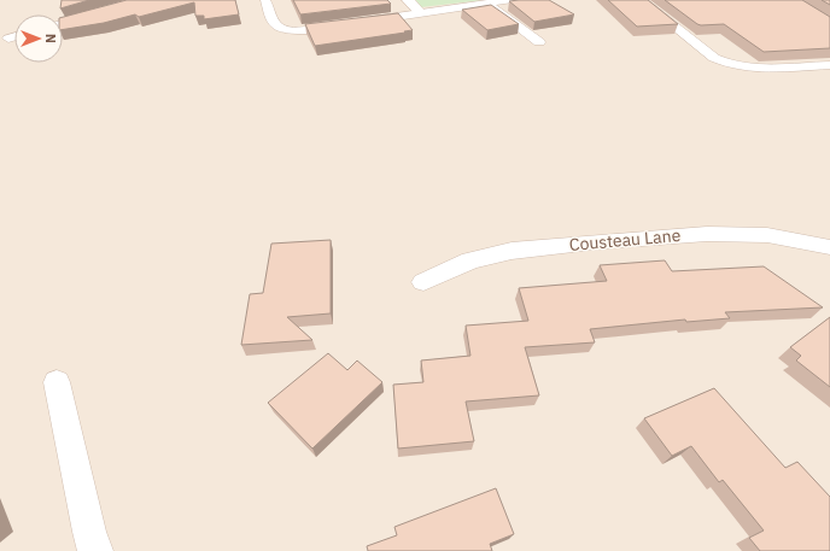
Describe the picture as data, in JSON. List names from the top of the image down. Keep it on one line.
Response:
{"streets":{"street":["Cousteau Lane"]},"north":"right"}
